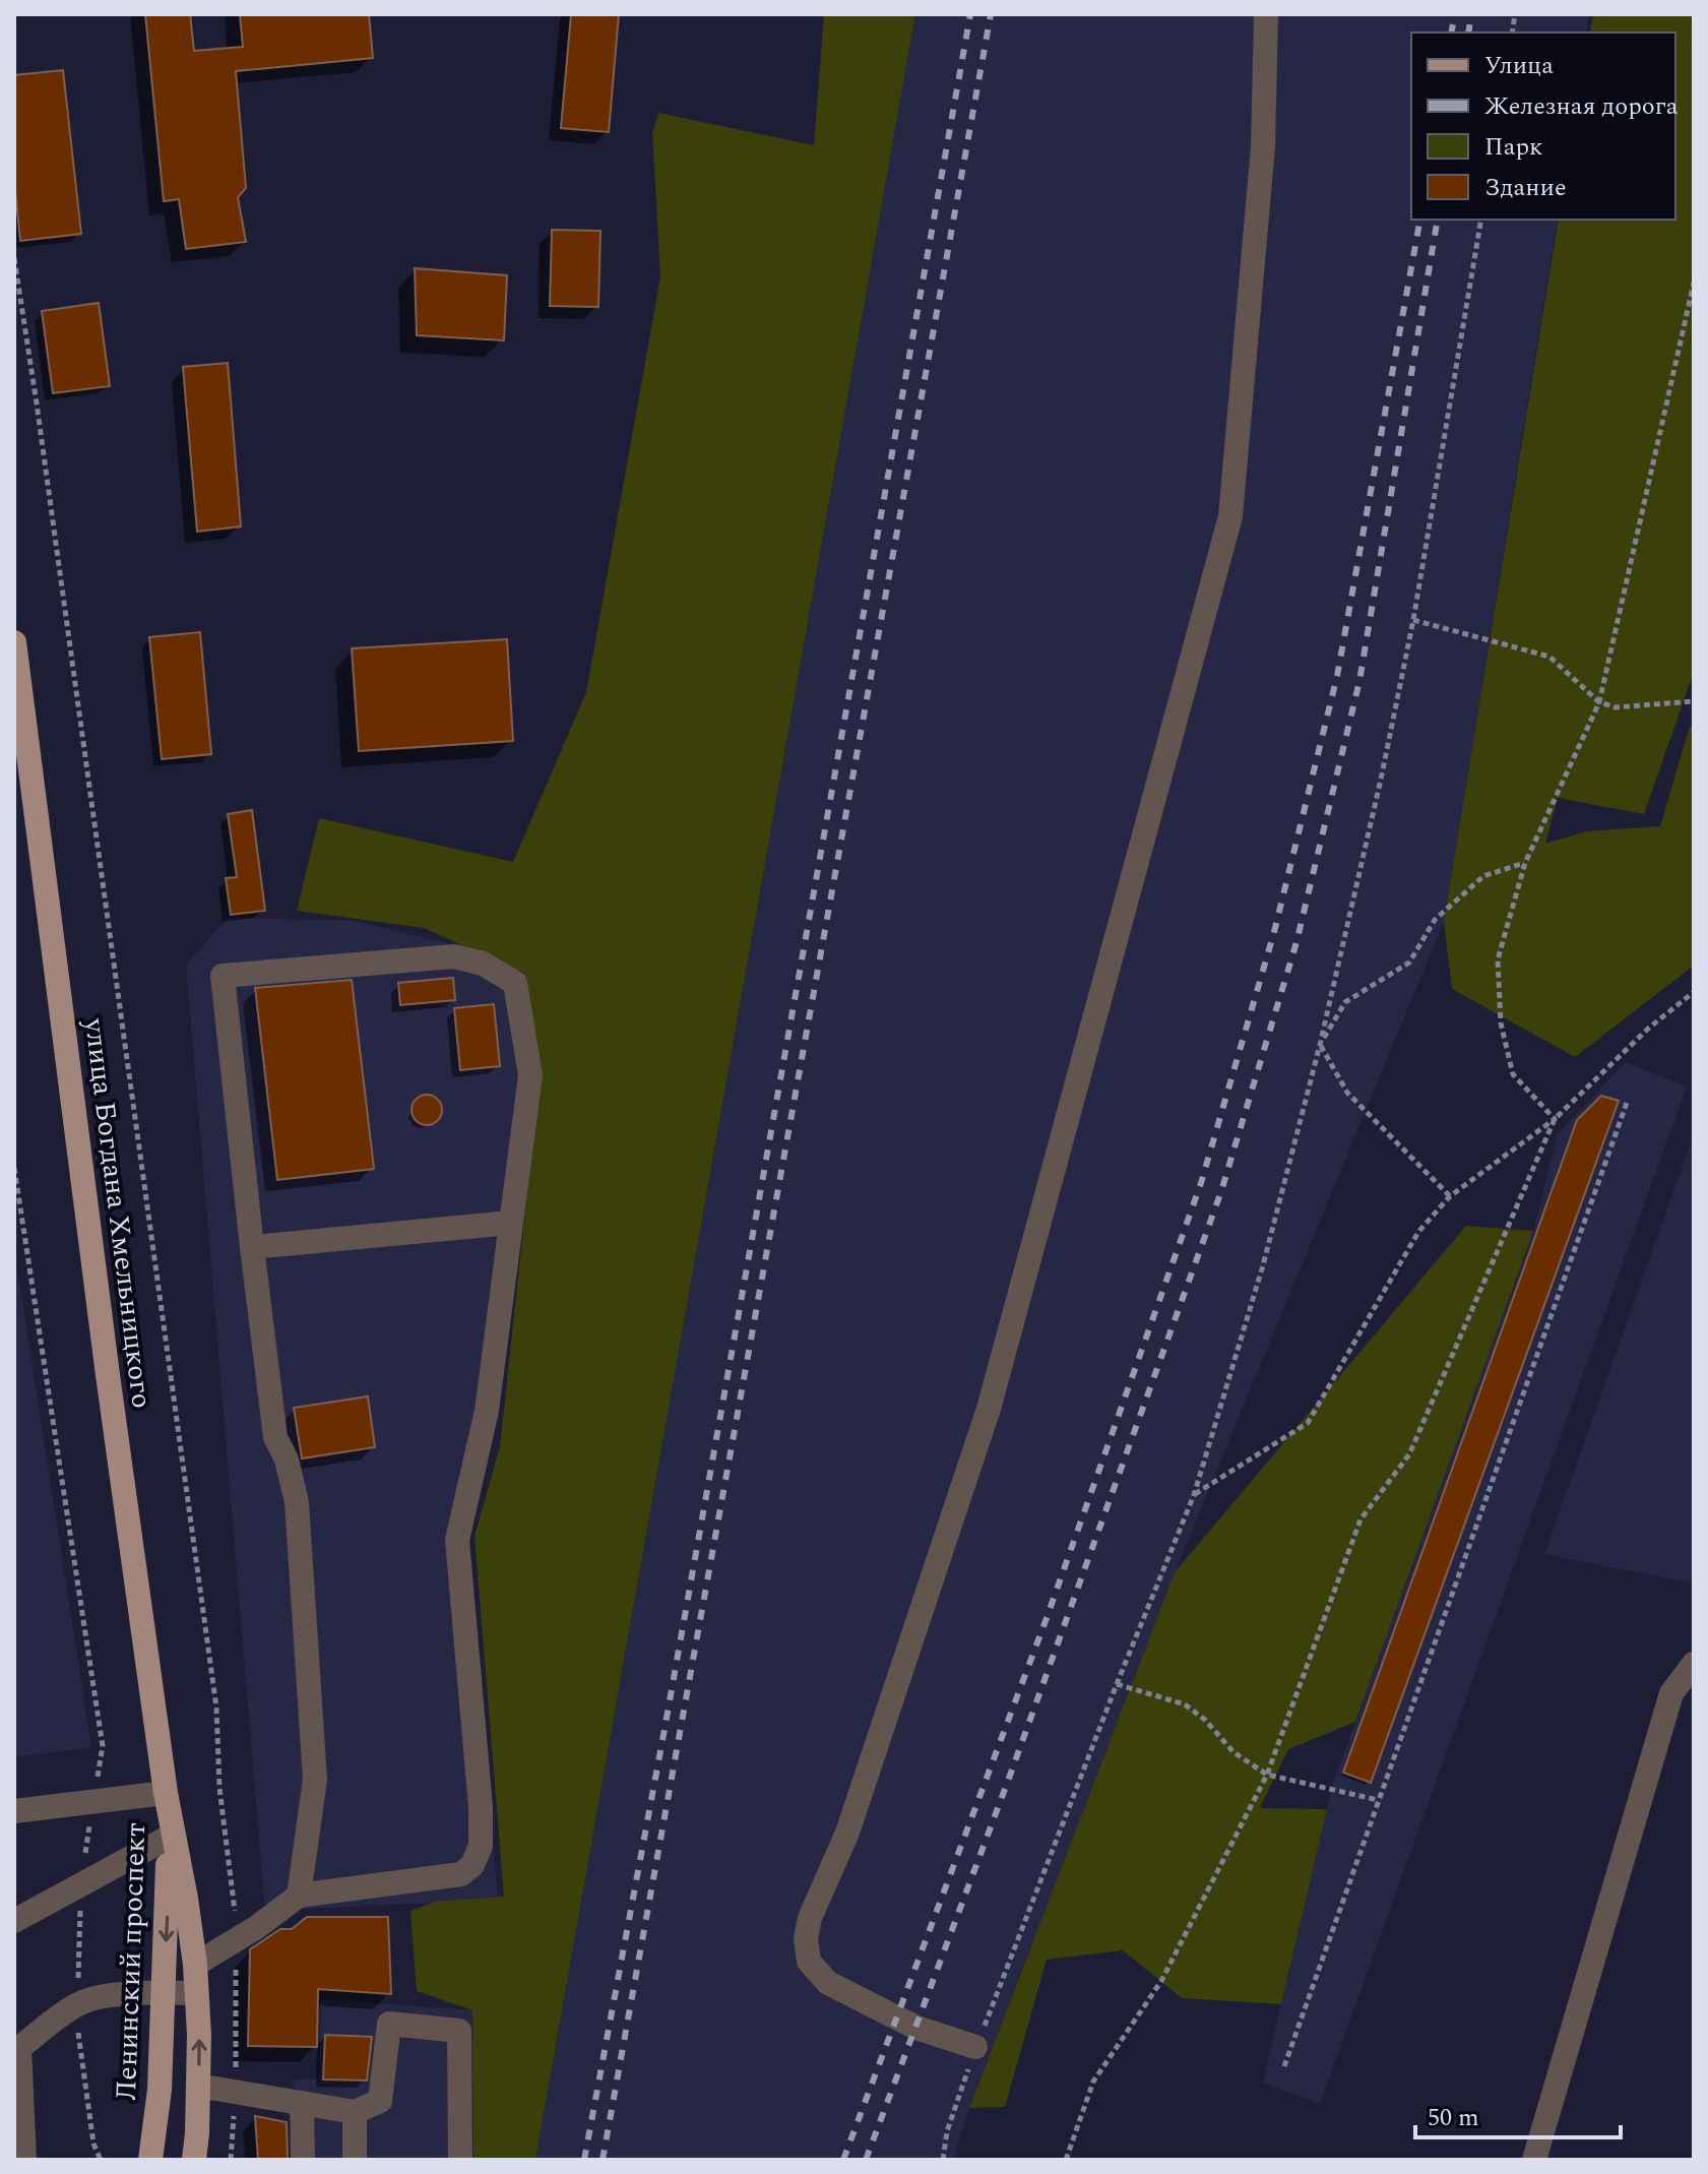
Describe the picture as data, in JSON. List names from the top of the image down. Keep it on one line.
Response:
{"streets":{"main road":["улица Богдана Хмельницкого","Ленинский проспект"]},"crossings":[["улица Богдана Хмельницкого","Ленинский проспект"]],"legend":["Улица","Железная дорога","Парк","Здание"],"scale_bar":"50 m"}
